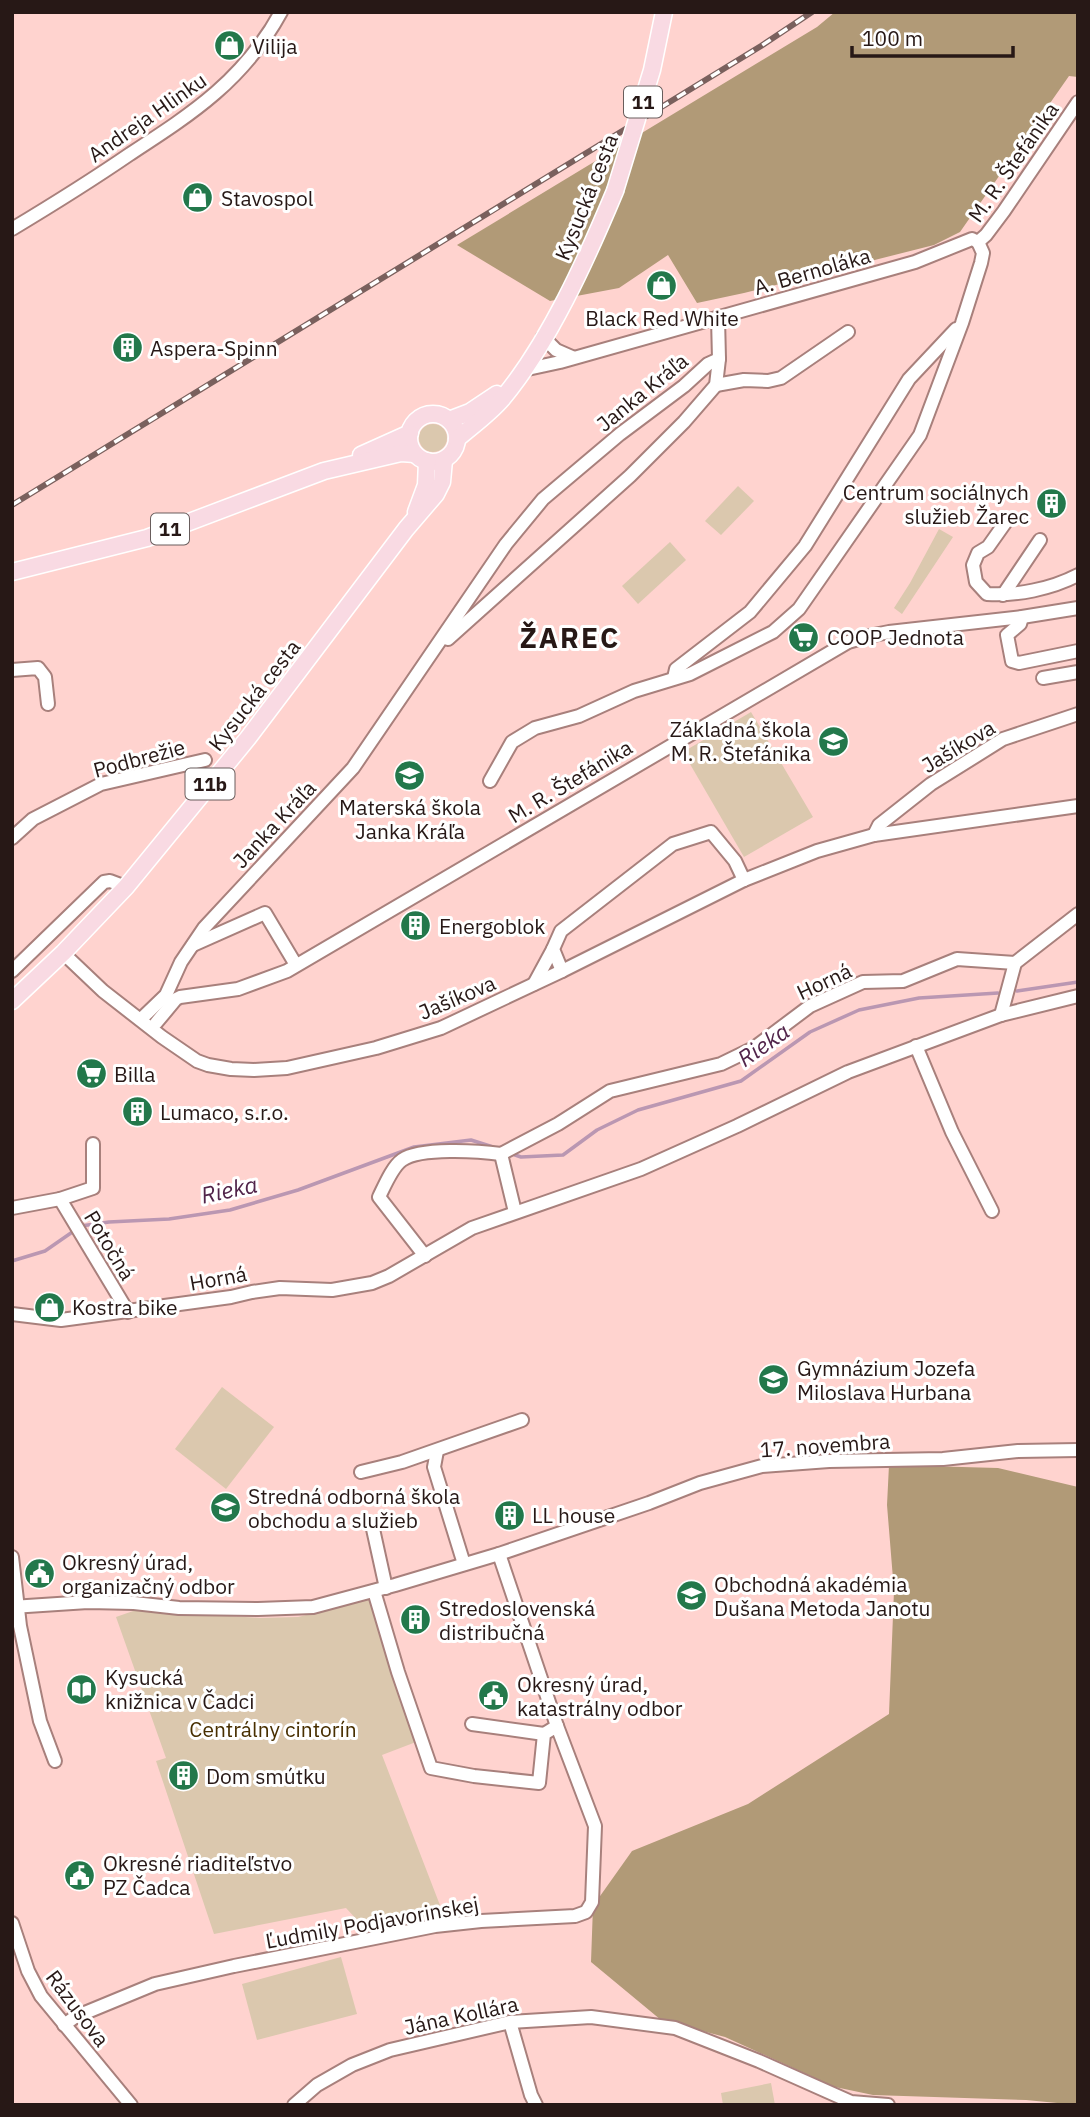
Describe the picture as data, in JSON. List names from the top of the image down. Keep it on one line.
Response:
{"streets":{"main road":["11","Kysucká cesta","11b"],"street":["Andreja Hlinku","M. R. Štefánika","A. Bernoláka","Janka Kráľa","Jašíkova","Podbrežie","Horná","Potočná","17. novembra","Ľudmily Podjavorinskej","Rázusova","Jána Kollára"]},"crossings":[["11","Kysucká cesta"],["M. R. Štefánika","A. Bernoláka"],["Kysucká cesta","A. Bernoláka"],["Kysucká cesta","Jašíkova"],["A. Bernoláka","Janka Kráľa"],["Janka Kráľa","Jašíkova"],["Horná","Potočná"],["17. novembra","Ľudmily Podjavorinskej"],["Ľudmily Podjavorinskej","Rázusova"]],"districts":["ŽAREC"],"water":["Rieka"],"parks":["Centrálny cintorín"],"places":{"shop":["Vilija","Stavospol","Black Red White","Kostra bike"],"building":["Aspera-Spinn","Centrum sociálnych služieb Žarec","Energoblok","Lumaco, s.r.o.","LL house","Stredoslovenská distribučná","Dom smútku"],"supermarket":["COOP Jednota","Billa"],"school or university":["Základná škola M. R. Štefánika","Materská škola Janka Kráľa","Gymnázium Jozefa Miloslava Hurbana","Stredná odborná škola obchodu a služieb","Obchodná akadémia Dušana Metoda Janotu"],"public building":["Okresný úrad, organizačný odbor","Okresný úrad, katastrálny odbor","Okresné riaditeľstvo PZ Čadca"],"library":["Kysucká knižnica v Čadci"]},"scale_bar":"100 m"}
